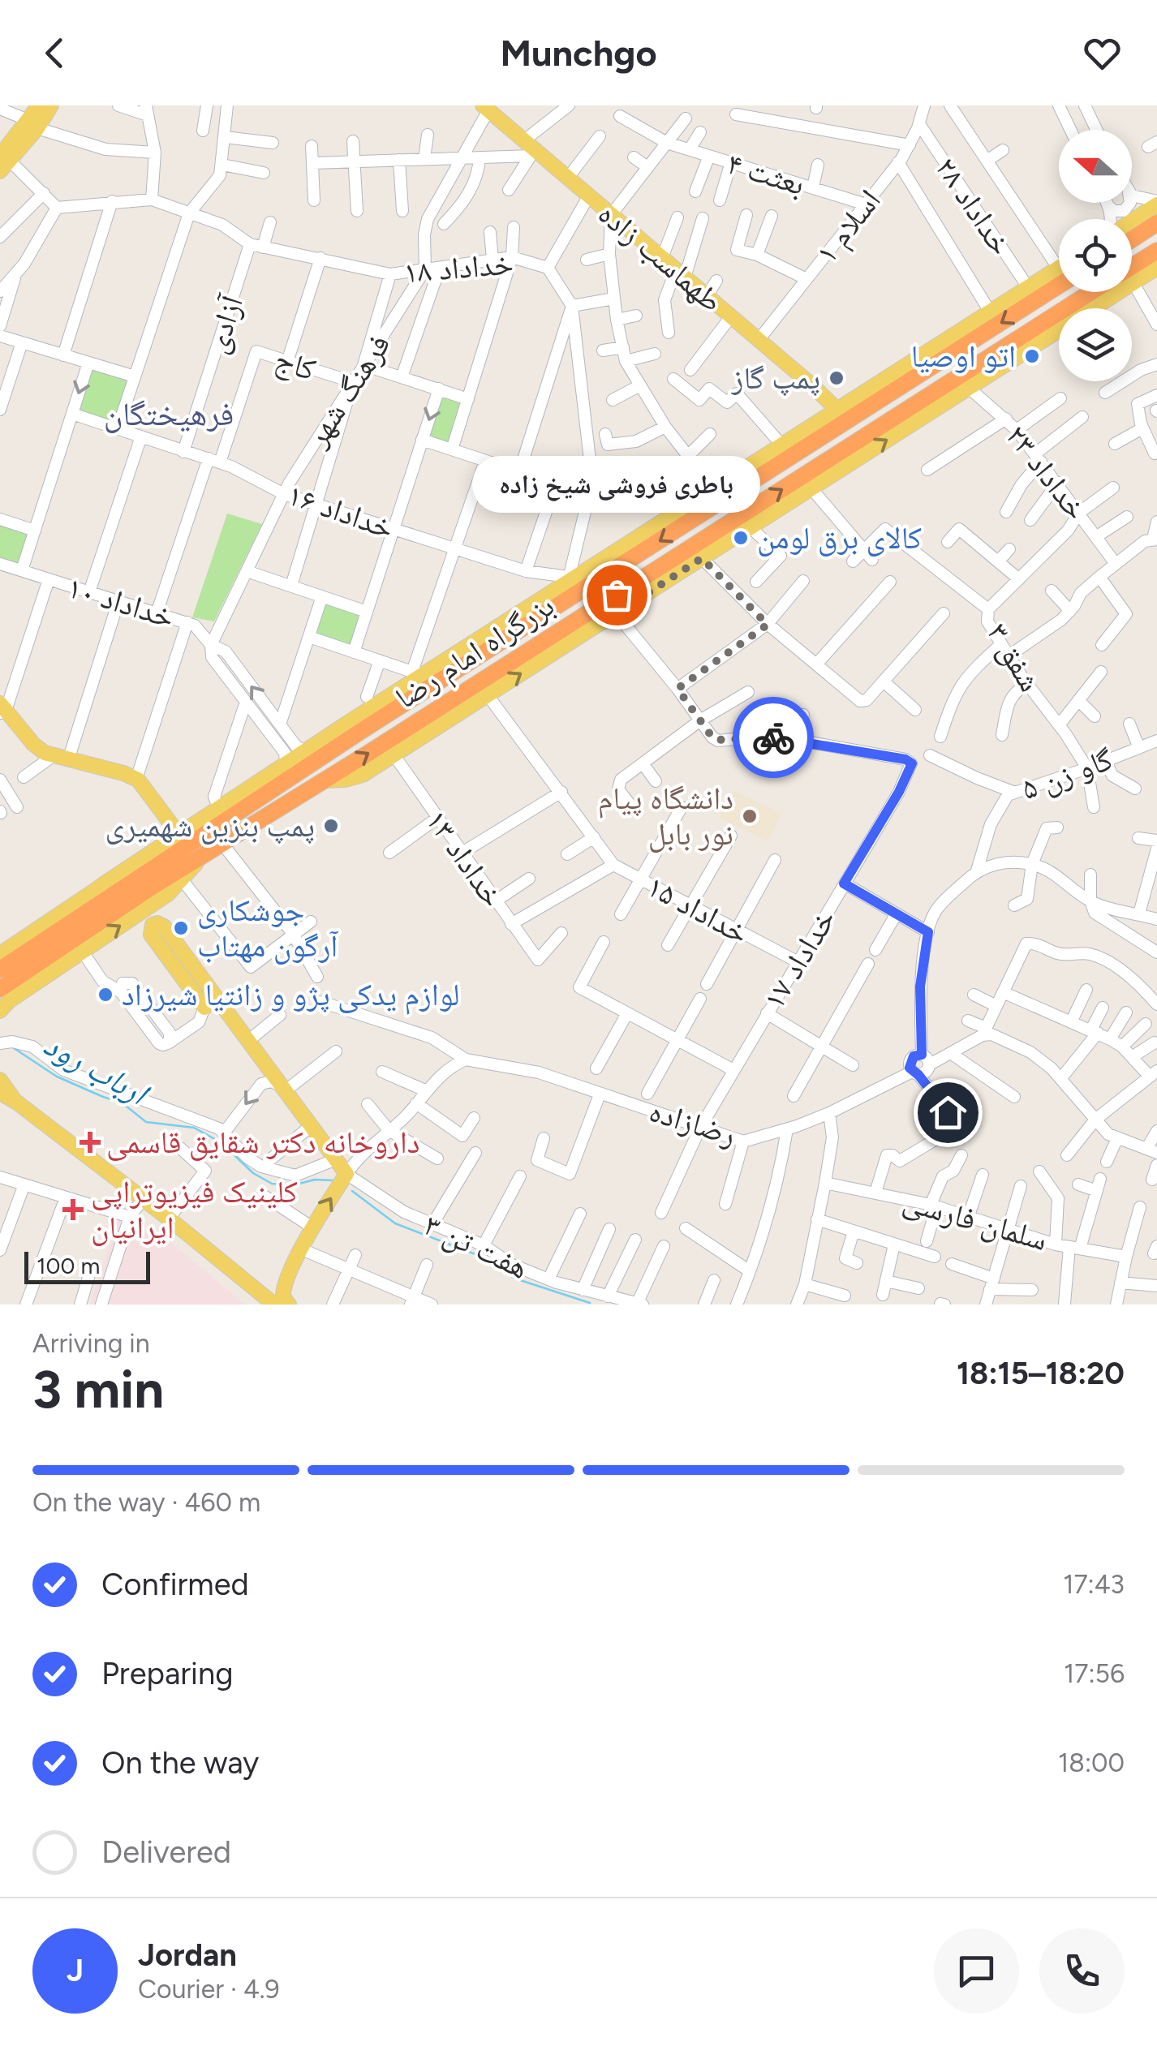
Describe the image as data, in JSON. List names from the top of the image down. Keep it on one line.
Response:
{"streets":{"highway":["بزرگراه امام رضا"],"main road":["طهماسب زاده"],"street":["بعثت ۴","خداداد ۲۸","اسلام ۱","خداداد ۱۸","آزادی","کاج","فرهنگ شهر","خداداد ۲۳","خداداد ۱۶","خداداد ۱۰","شفق ۳","گاو زن ۵","خداداد ۱۳","خداداد ۱۵","خداداد ۱۷","رضازاده","سلمان فارسی","هفت تن ۳"]},"crossings":[["بعثت ۴","اسلام ۱"],["خداداد ۲۸","اسلام ۱"],["اسلام ۱","طهماسب زاده"],["طهماسب زاده","بزرگراه امام رضا"],["خداداد ۱۸","آزادی"],["خداداد ۱۸","فرهنگ شهر"],["خداداد ۱۸","خداداد ۱۶"],["آزادی","خداداد ۱۶"],["کاج","فرهنگ شهر"],["کاج","خداداد ۱۶"],["فرهنگ شهر","خداداد ۱۶"],["فرهنگ شهر","خداداد ۱۰"],["شفق ۳","گاو زن ۵"],["خداداد ۱۵","خداداد ۱۷"],["خداداد ۱۷","رضازاده"]],"districts":["فرهیختگان"],"water":["ارباب رود"],"places":{"other":["اتو اوصیا","پمپ گاز","کالای برق لومن","باطری فروشی شیخ زاده","دانشگاه پیام نور بابل","پمپ بنزین شهمیری","جوشکاری آرگون مهتاب","لوازم یدکی پژو و زانتیا شیرزاد"],"health":["داروخانه دکتر شقایق قاسمی","کلینیک فیزیوتراپی ایرانیان"]},"scale_bar":"100 m","north":"left","page":{"header":"Munchgo","bubble":"باطری فروشی شیخ زاده","scale":"100 m","heading":["3 min","Arriving in","18:15–18:20"],"panel":["Jordan","Courier · 4.9"],"bar":"On the way · 460 m","list":[["Confirmed","17:43"],["Preparing","17:56"],["On the way","18:00"],"Delivered"],"round":"J"}}
